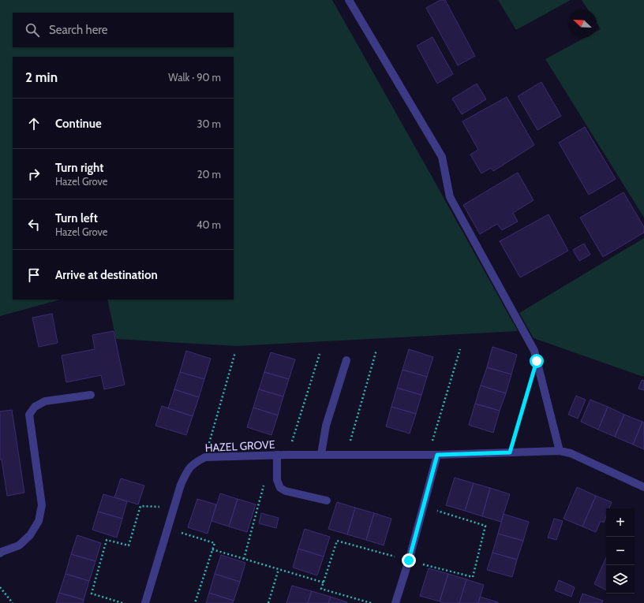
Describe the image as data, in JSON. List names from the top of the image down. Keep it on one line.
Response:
{"streets":{"street":["HAZEL GROVE"]},"north":"top left","page":{"search":"Search here","heading":["2 min","Walk · 90 m"],"list":[["Continue","30 m"],["Turn right","Hazel Grove","20 m"],["Turn left","Hazel Grove","40 m"],"Arrive at destination"],"map_buttons":["+","−"]}}
